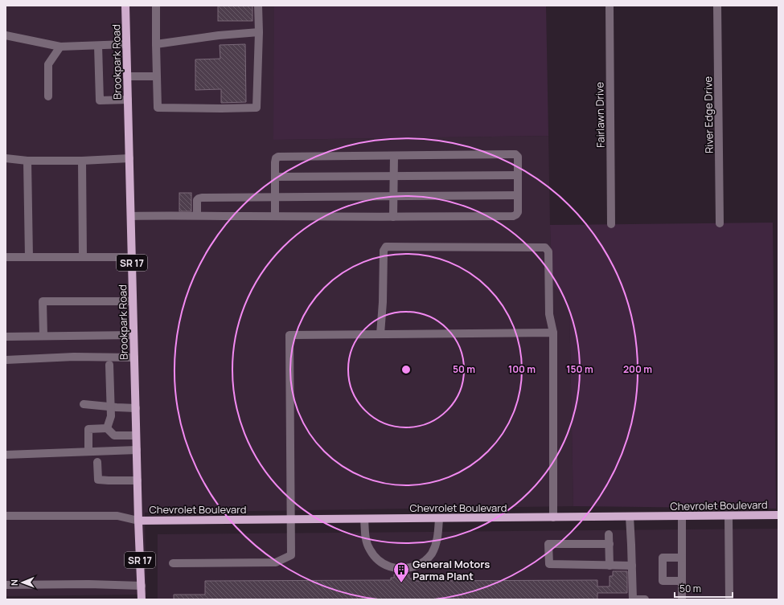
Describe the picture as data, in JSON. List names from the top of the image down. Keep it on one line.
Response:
{"streets":{"main road":["Brookpark Road","SR 17","Chevrolet Boulevard"],"street":["Fairlawn Drive","River Edge Drive"]},"crossings":[["Brookpark Road","Chevrolet Boulevard"]],"places":{"building":["General Motors Parma Plant"]},"scale_bar":"50 m","north":"left","rings":["50 m","100 m","150 m","200 m"]}
